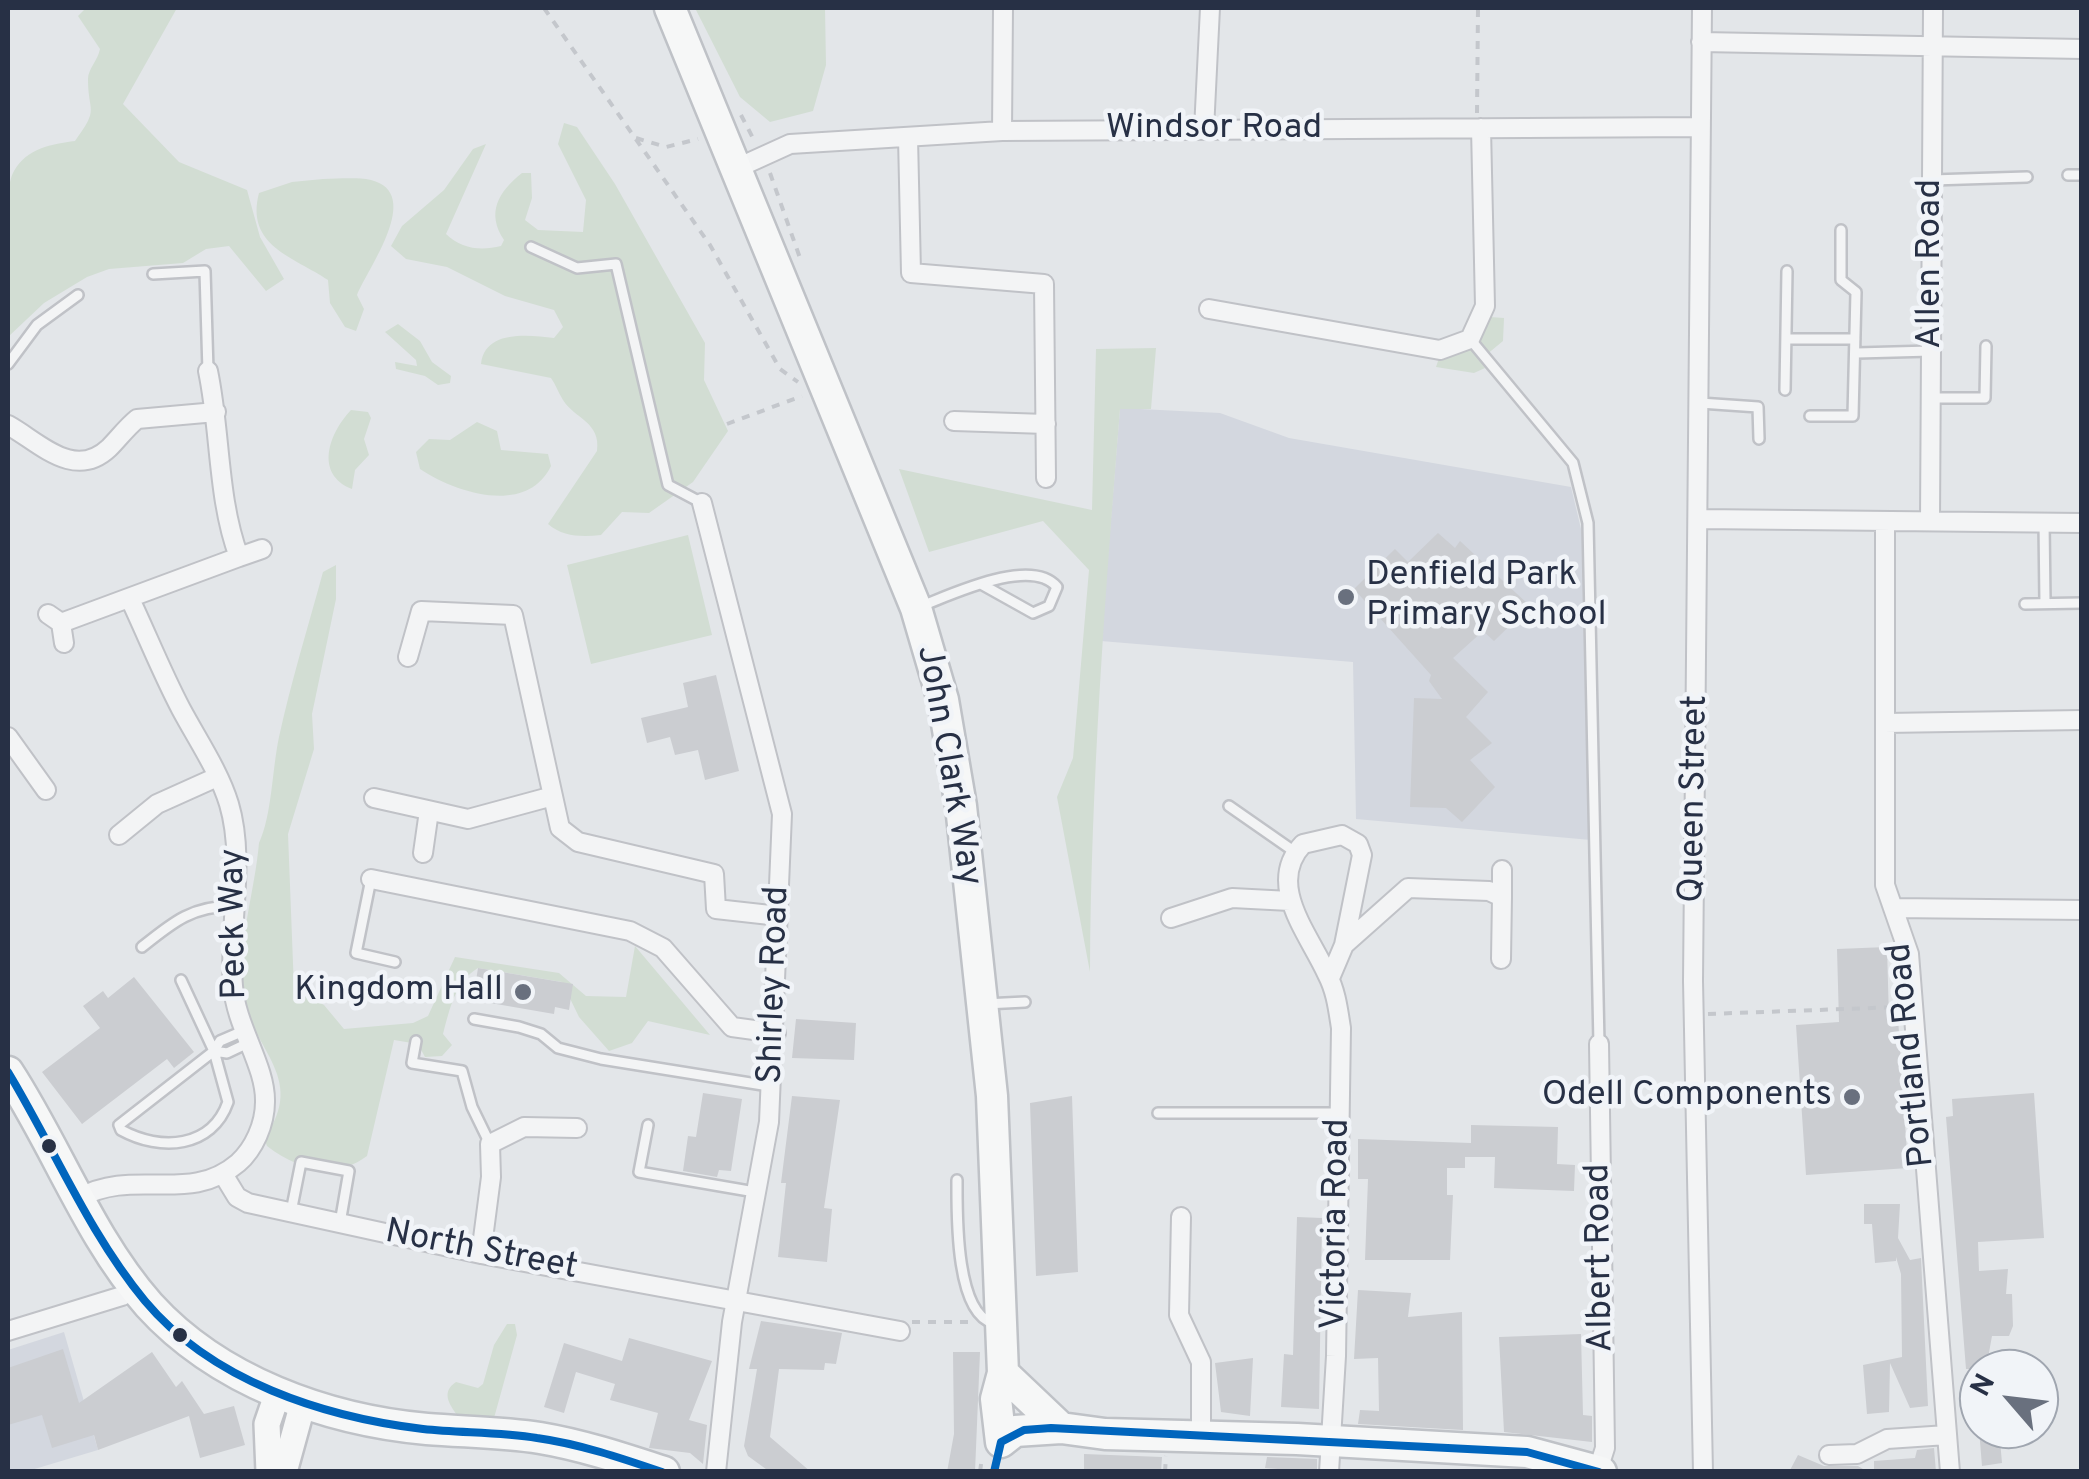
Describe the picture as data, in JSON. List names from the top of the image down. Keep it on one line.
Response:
{"streets":{"main road":["John Clark Way"],"street":["Windsor Road","Allen Road","Queen Street","Peck Way","Shirley Road","Portland Road","Victoria Road","North Street","Albert Road"]},"crossings":[["Windsor Road","John Clark Way"],["Windsor Road","Queen Street"],["Peck Way","North Street"],["Shirley Road","North Street"]],"places":["Denfield Park Primary School","Kingdom Hall","Odell Components"],"north":"top left"}
